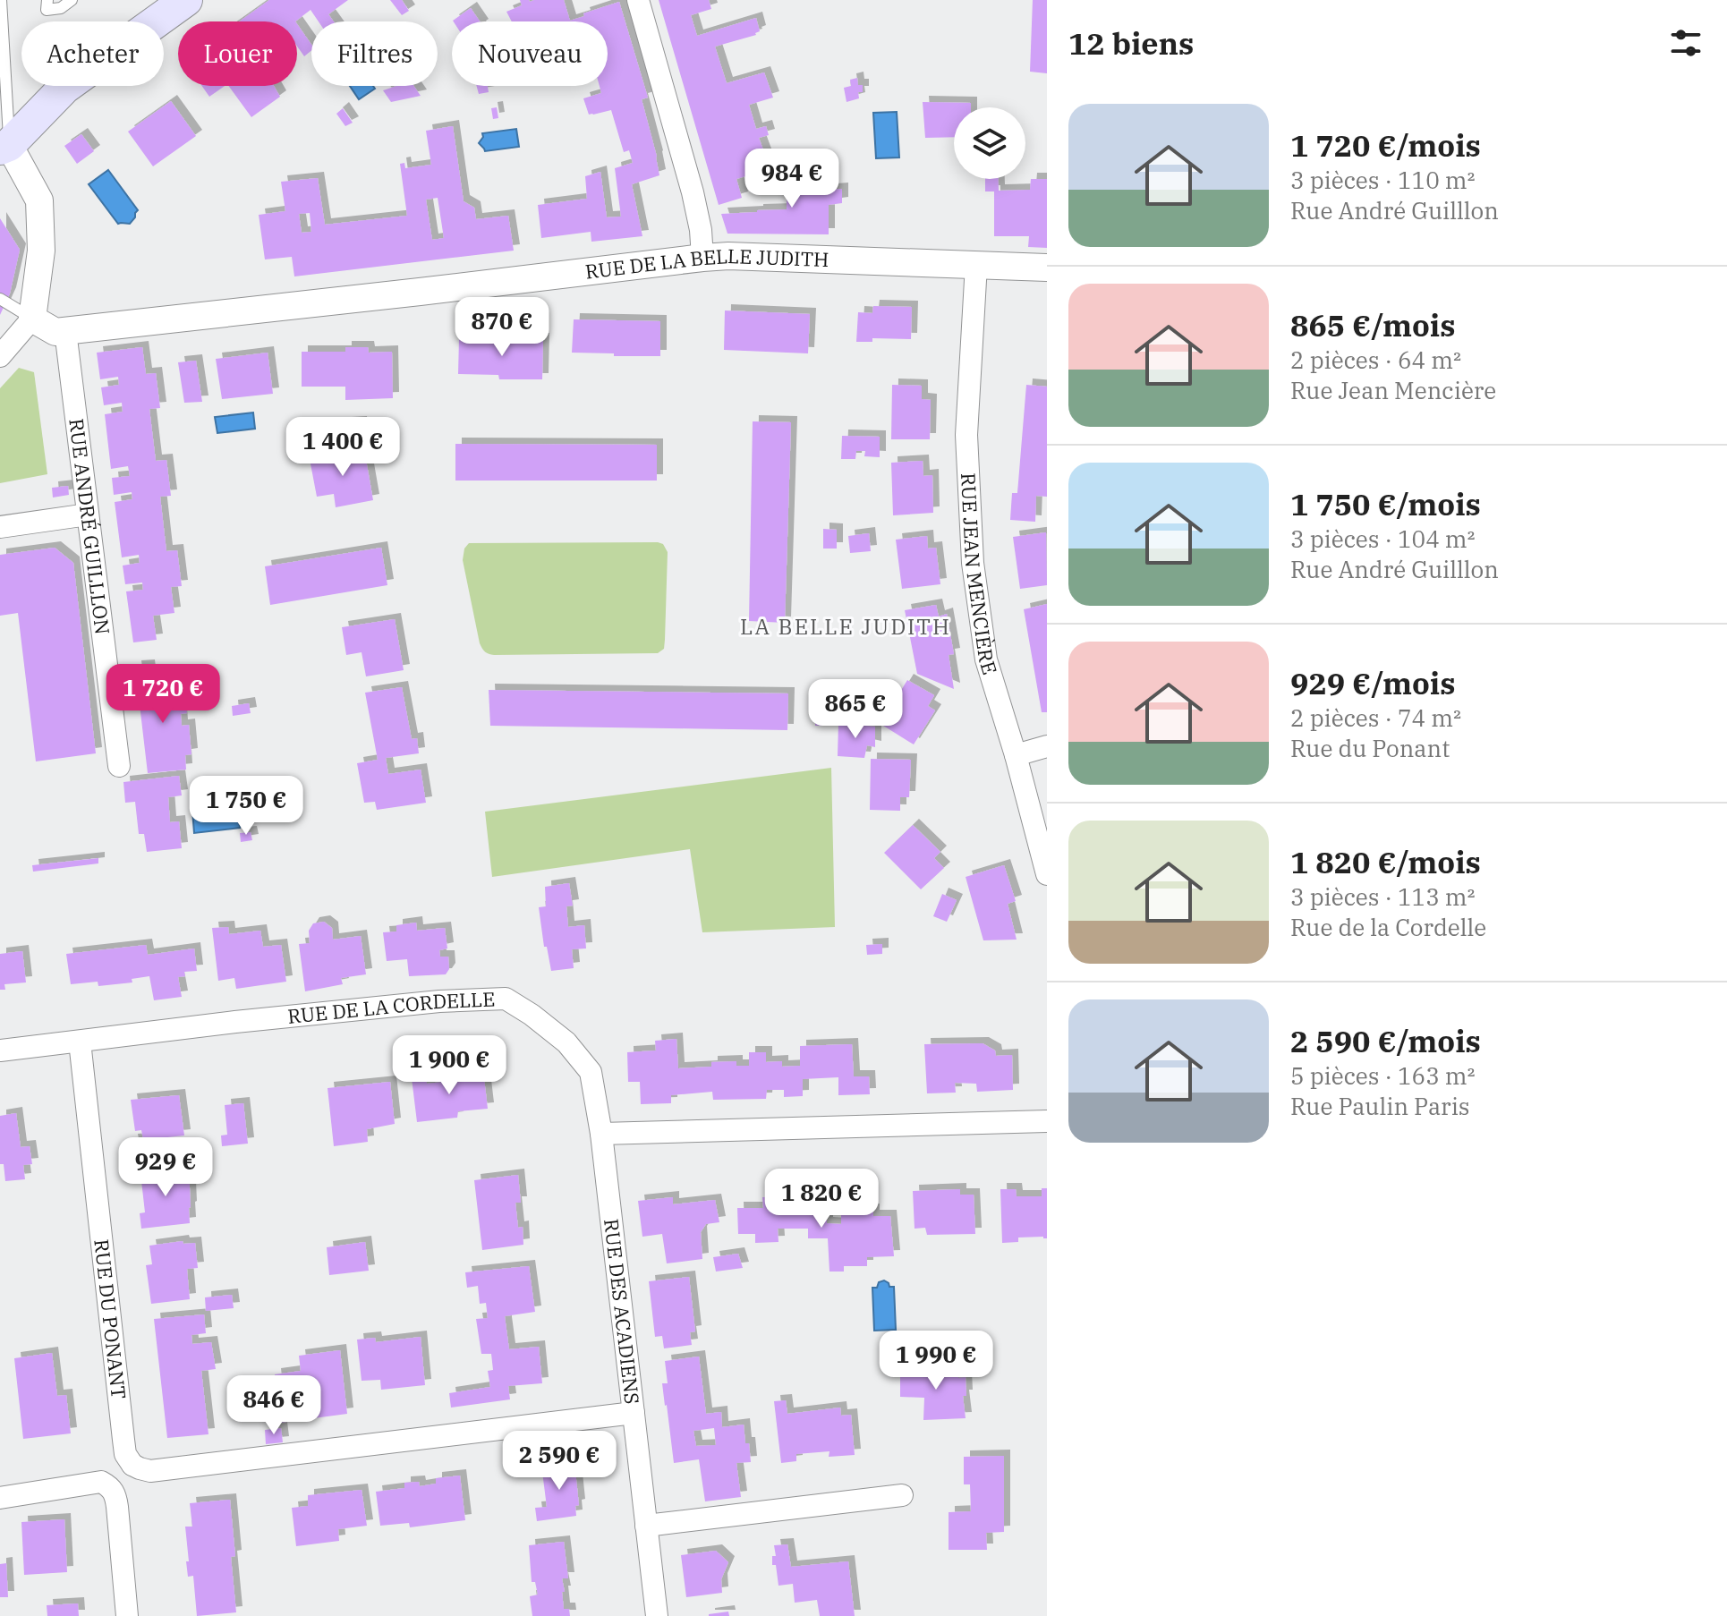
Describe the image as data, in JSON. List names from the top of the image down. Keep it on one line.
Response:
{"streets":{"street":["RUE DE LA BELLE JUDITH","RUE ANDRÉ GUILLLON","RUE JEAN MENCIÈRE","RUE DE LA CORDELLE","RUE DES ACADIENS","RUE DU PONANT"]},"crossings":[["RUE DE LA BELLE JUDITH","RUE ANDRÉ GUILLLON"],["RUE DE LA BELLE JUDITH","RUE JEAN MENCIÈRE"],["RUE DE LA CORDELLE","RUE DES ACADIENS"],["RUE DE LA CORDELLE","RUE DU PONANT"]],"districts":["LA BELLE JUDITH"],"page":{"heading":"12 biens","chip":["Acheter","Louer","Filtres","Nouveau"],"list":[{"name":"1 720 €/mois","note":"3 pièces · 110 m² · Rue André Guilllon"},{"name":"865 €/mois","note":"2 pièces · 64 m² · Rue Jean Mencière"},{"name":"1 750 €/mois","note":"3 pièces · 104 m² · Rue André Guilllon"},{"name":"929 €/mois","note":"2 pièces · 74 m² · Rue du Ponant"},{"name":"1 820 €/mois","note":"3 pièces · 113 m² · Rue de la Cordelle"},{"name":"2 590 €/mois","note":"5 pièces · 163 m² · Rue Paulin Paris"}],"price":["984 €","870 €","1 400 €","1 720 €","865 €","1 750 €","1 900 €","929 €","1 820 €","1 990 €","846 €","2 590 €"]}}
